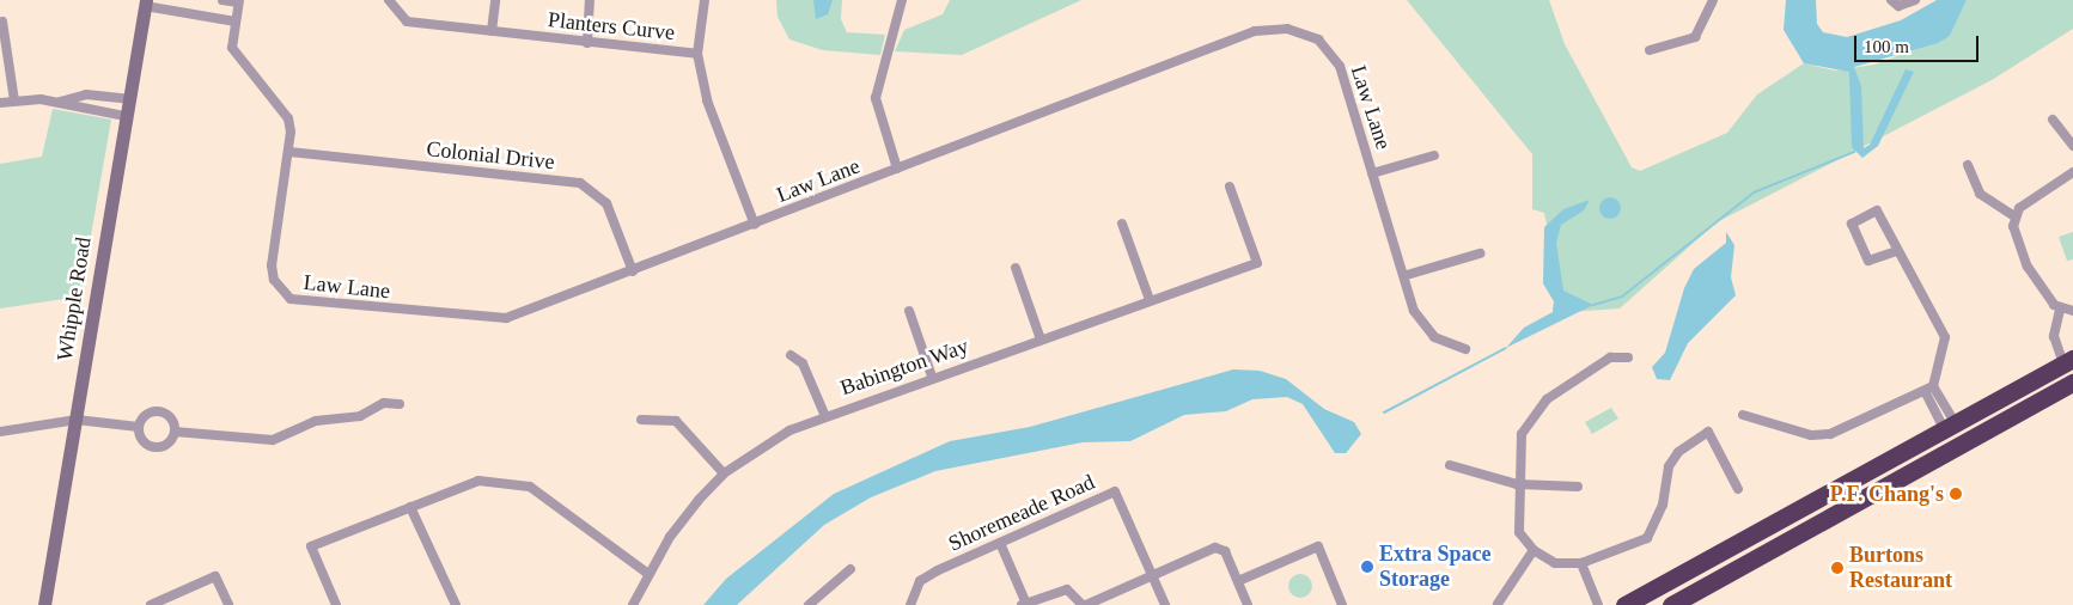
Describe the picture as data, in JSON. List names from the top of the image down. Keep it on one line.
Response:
{"streets":{"main road":["Whipple Road"],"street":["Planters Curve","Law Lane","Colonial Drive","Babington Way","Shoremeade Road"]},"crossings":[["Law Lane","Colonial Drive"]],"places":["P.F. Chang's","Extra Space Storage","Burtons Restaurant"],"scale_bar":"100 m"}
